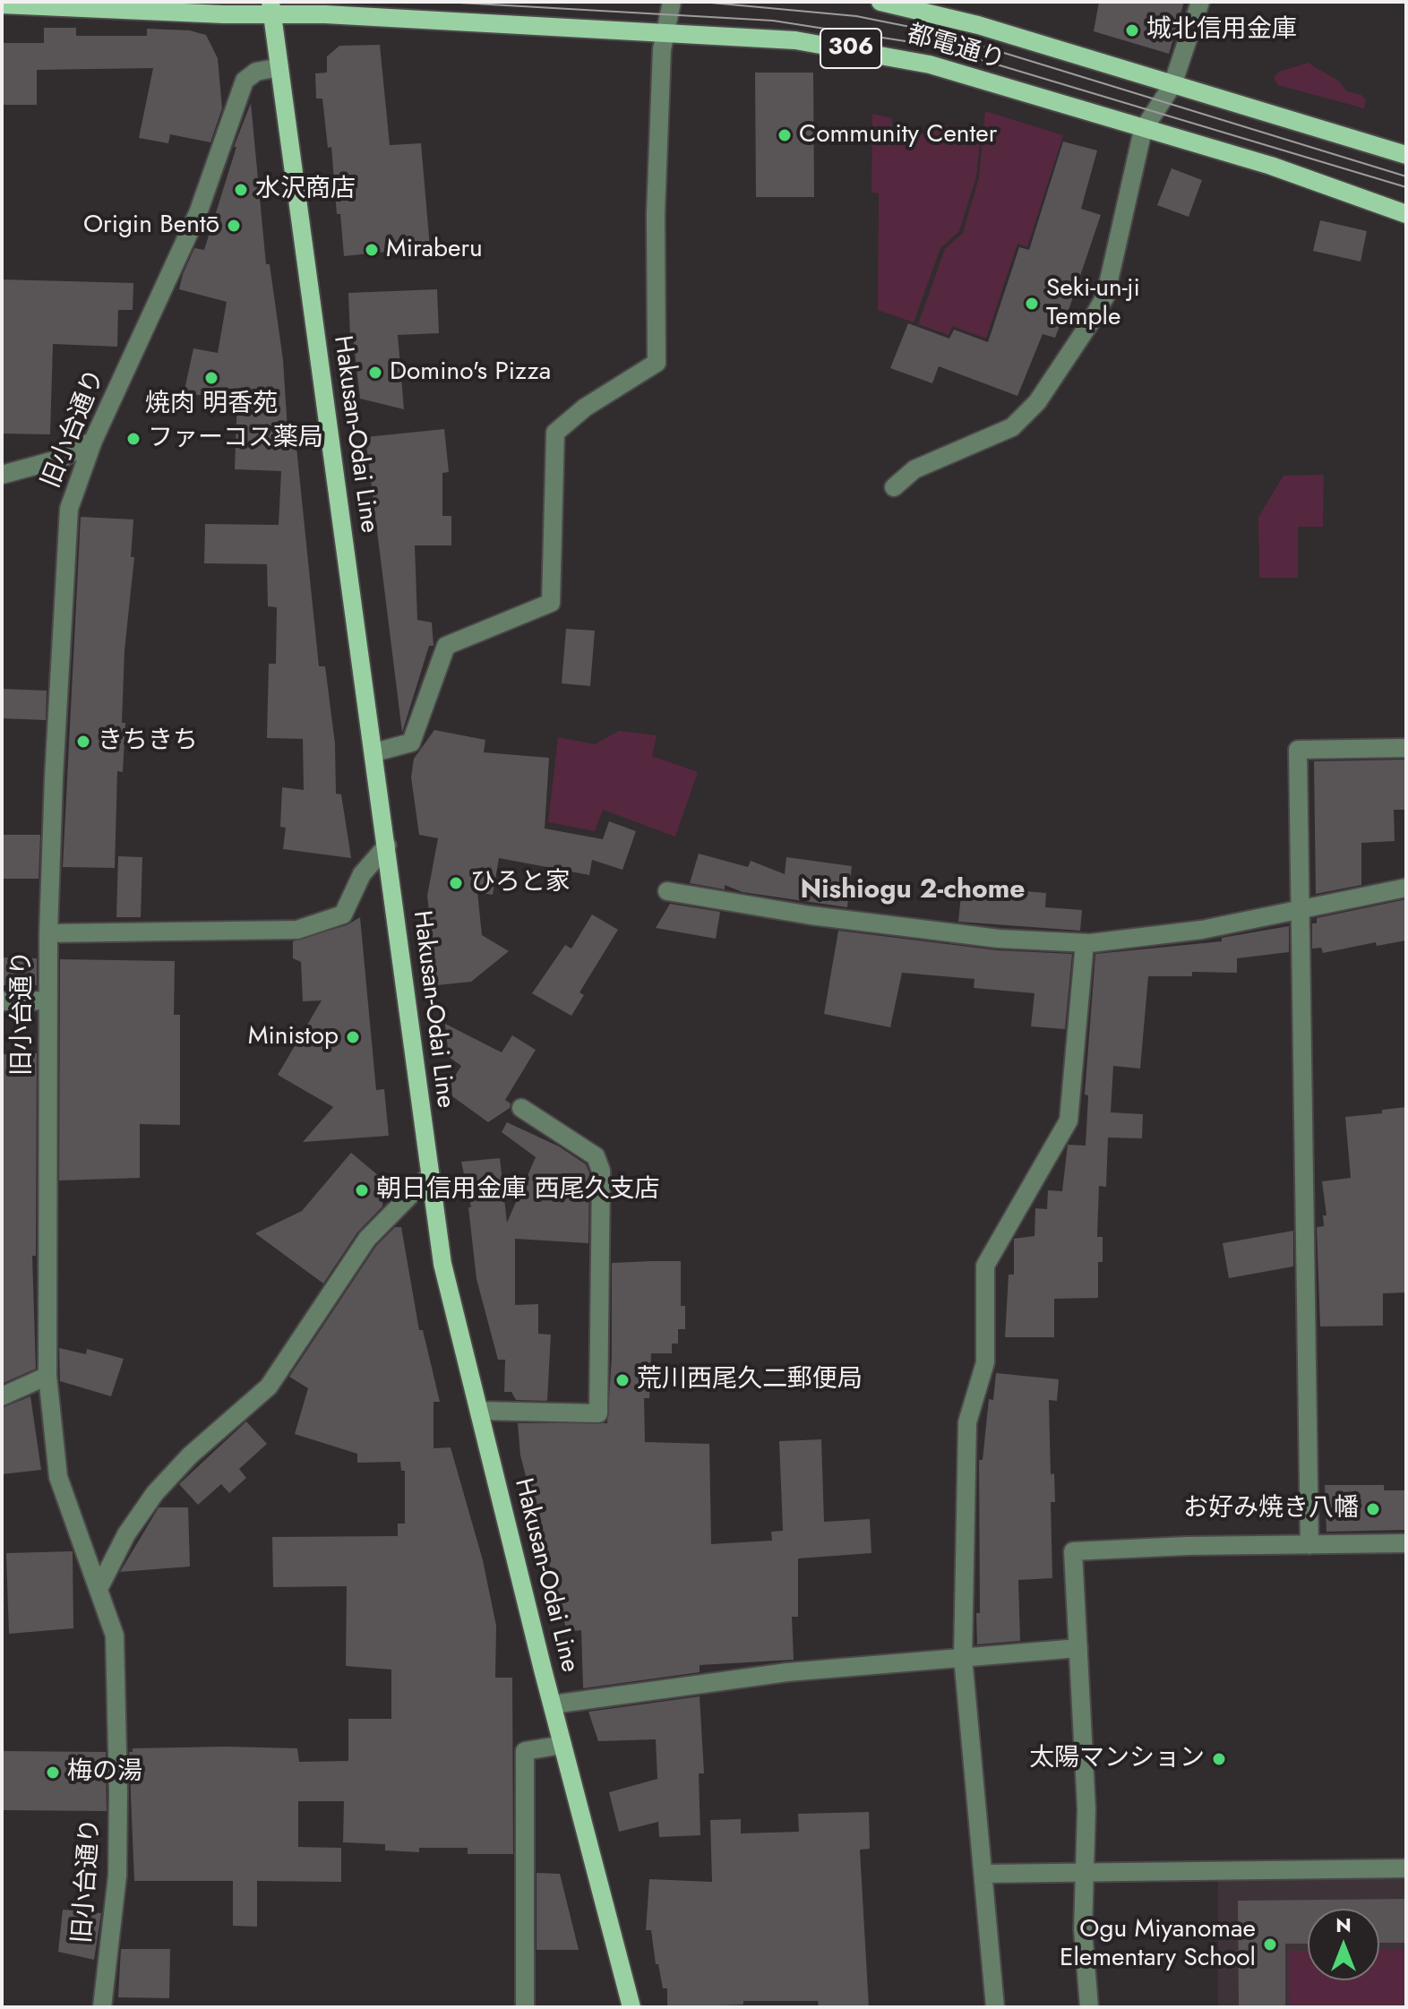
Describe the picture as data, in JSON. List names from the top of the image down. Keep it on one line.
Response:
{"streets":{"main road":["306","都電通り","Hakusan-Odai Line"],"street":["旧小台通り"]},"crossings":[["都電通り","Hakusan-Odai Line"],["旧小台通り","Hakusan-Odai Line"]],"districts":["Nishiogu 2-chome"],"places":["城北信用金庫","Community Center","水沢商店","Origin Bentō","Miraberu","Seki-un-ji Temple","Domino's Pizza","焼肉 明香苑","ファーコス薬局","きちきち","ひろと家","Ministop","朝日信用金庫 西尾久支店","荒川西尾久二郵便局","お好み焼き八幡","太陽マンション","梅の湯","Ogu Miyanomae Elementary School"],"north":"top"}
